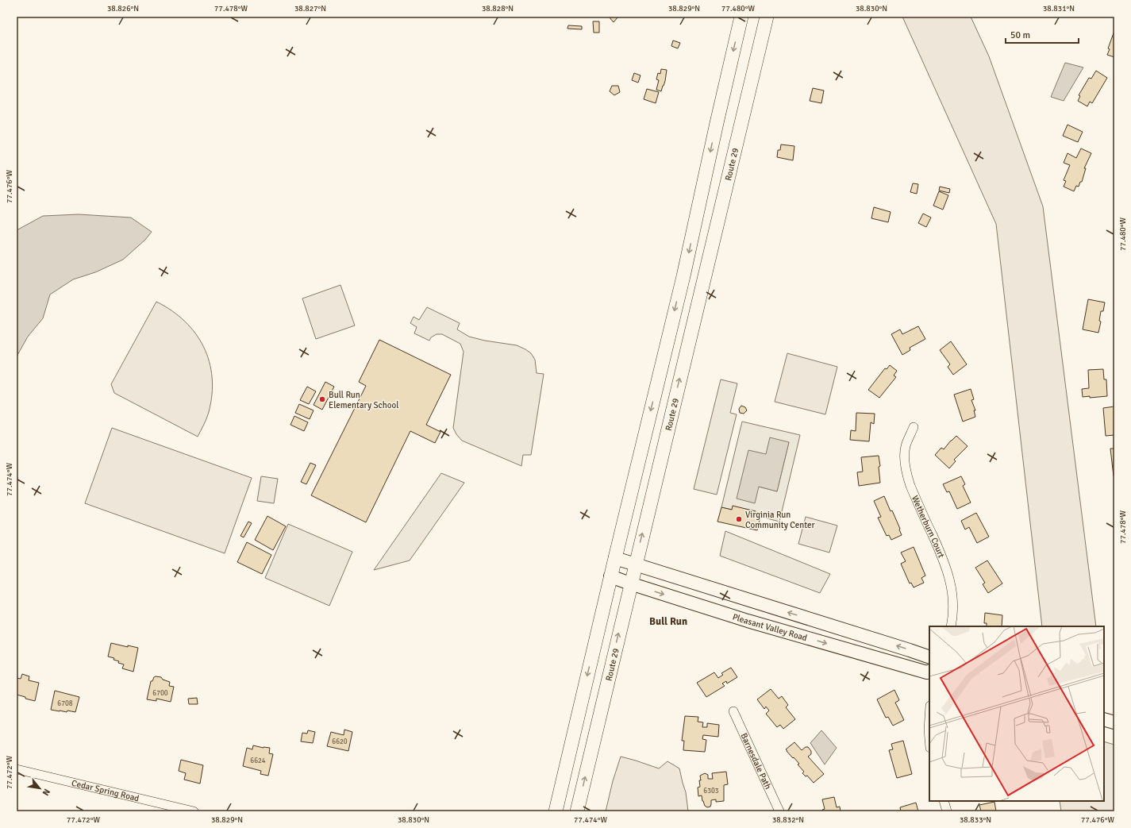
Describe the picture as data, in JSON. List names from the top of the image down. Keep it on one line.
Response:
{"streets":{"main road":["Route 29","Pleasant Valley Road"],"street":["Wetherburn Court","Barnesdale Path","Cedar Spring Road"]},"crossings":[["Route 29","Pleasant Valley Road"]],"districts":["Bull Run"],"places":["Bull Run Elementary School","Virginia Run Community Center"],"house_numbers":["6700","6708","6620","6624","6303"],"scale_bar":"50 m","north":"bottom right","coordinates":["38.826°N","77.478°W","38.827°N","38.828°N","38.829°N","77.480°W","38.830°N","38.831°N","77.476°W","77.474°W","77.472°W","38.832°N","38.833°N"]}
